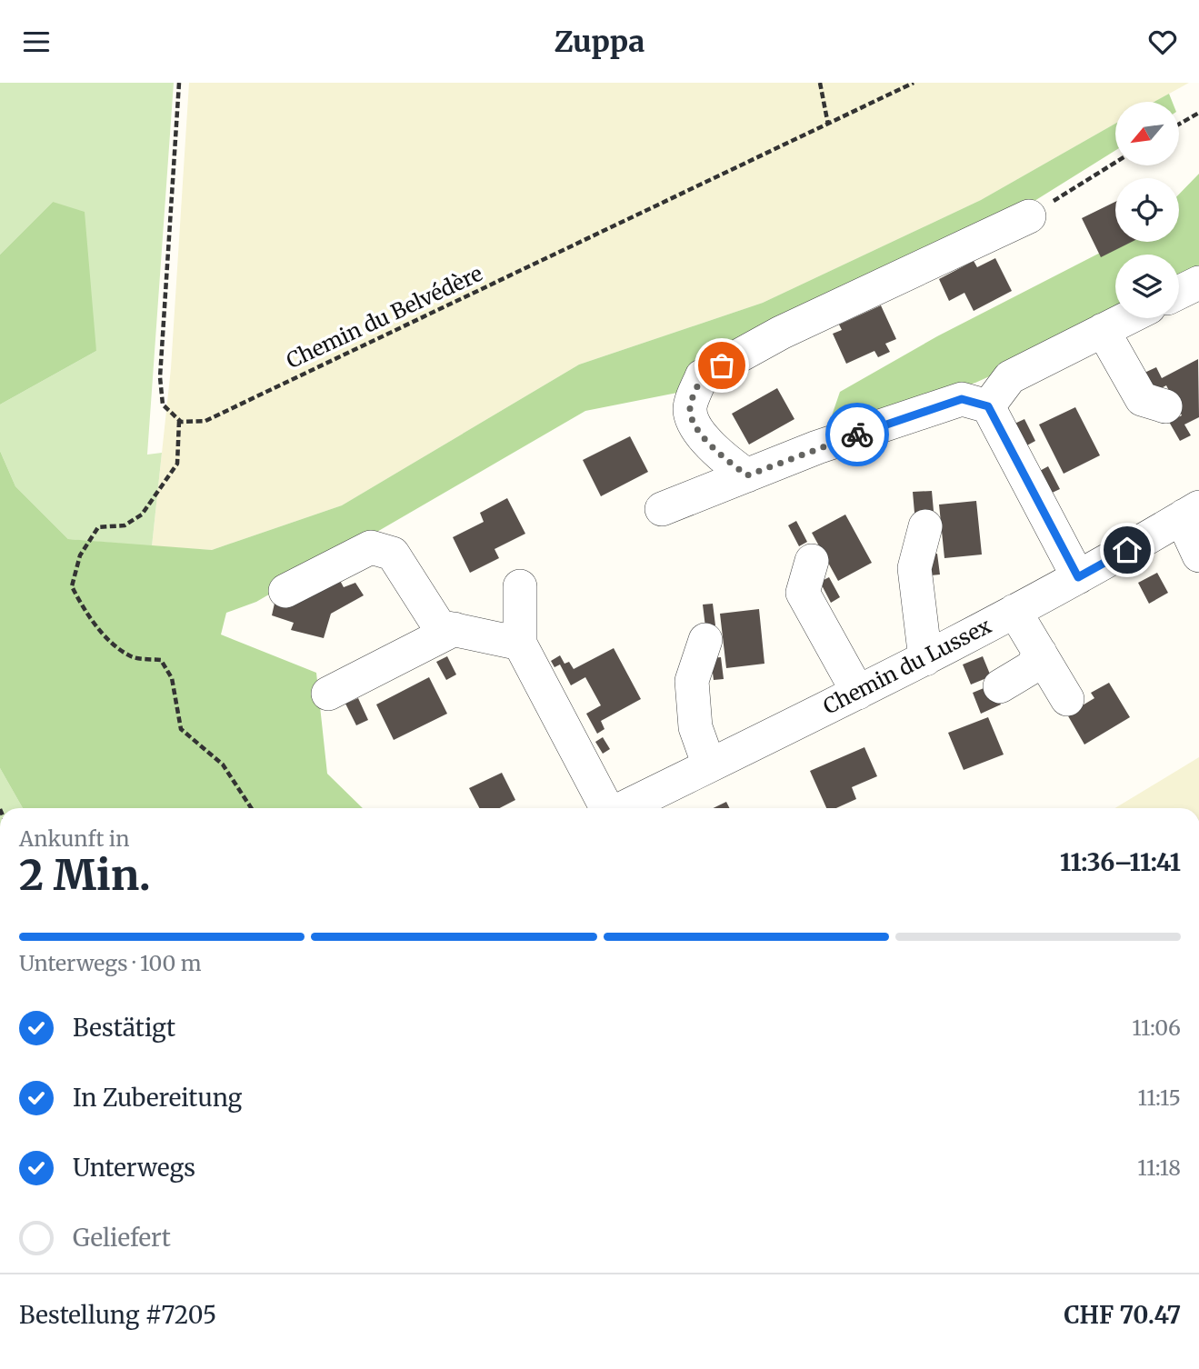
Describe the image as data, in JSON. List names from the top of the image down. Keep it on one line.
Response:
{"streets":{"street":["Chemin du Lussex"],"path":["Chemin du Belvédère"]},"north":"bottom left","page":{"header":"Zuppa","heading":["2 Min.","Ankunft in","11:36–11:41"],"panel":["Bestellung #7205","CHF 70.47"],"bar":"Unterwegs · 100 m","list":[["Bestätigt","11:06"],["In Zubereitung","11:15"],["Unterwegs","11:18"],"Geliefert"]}}
